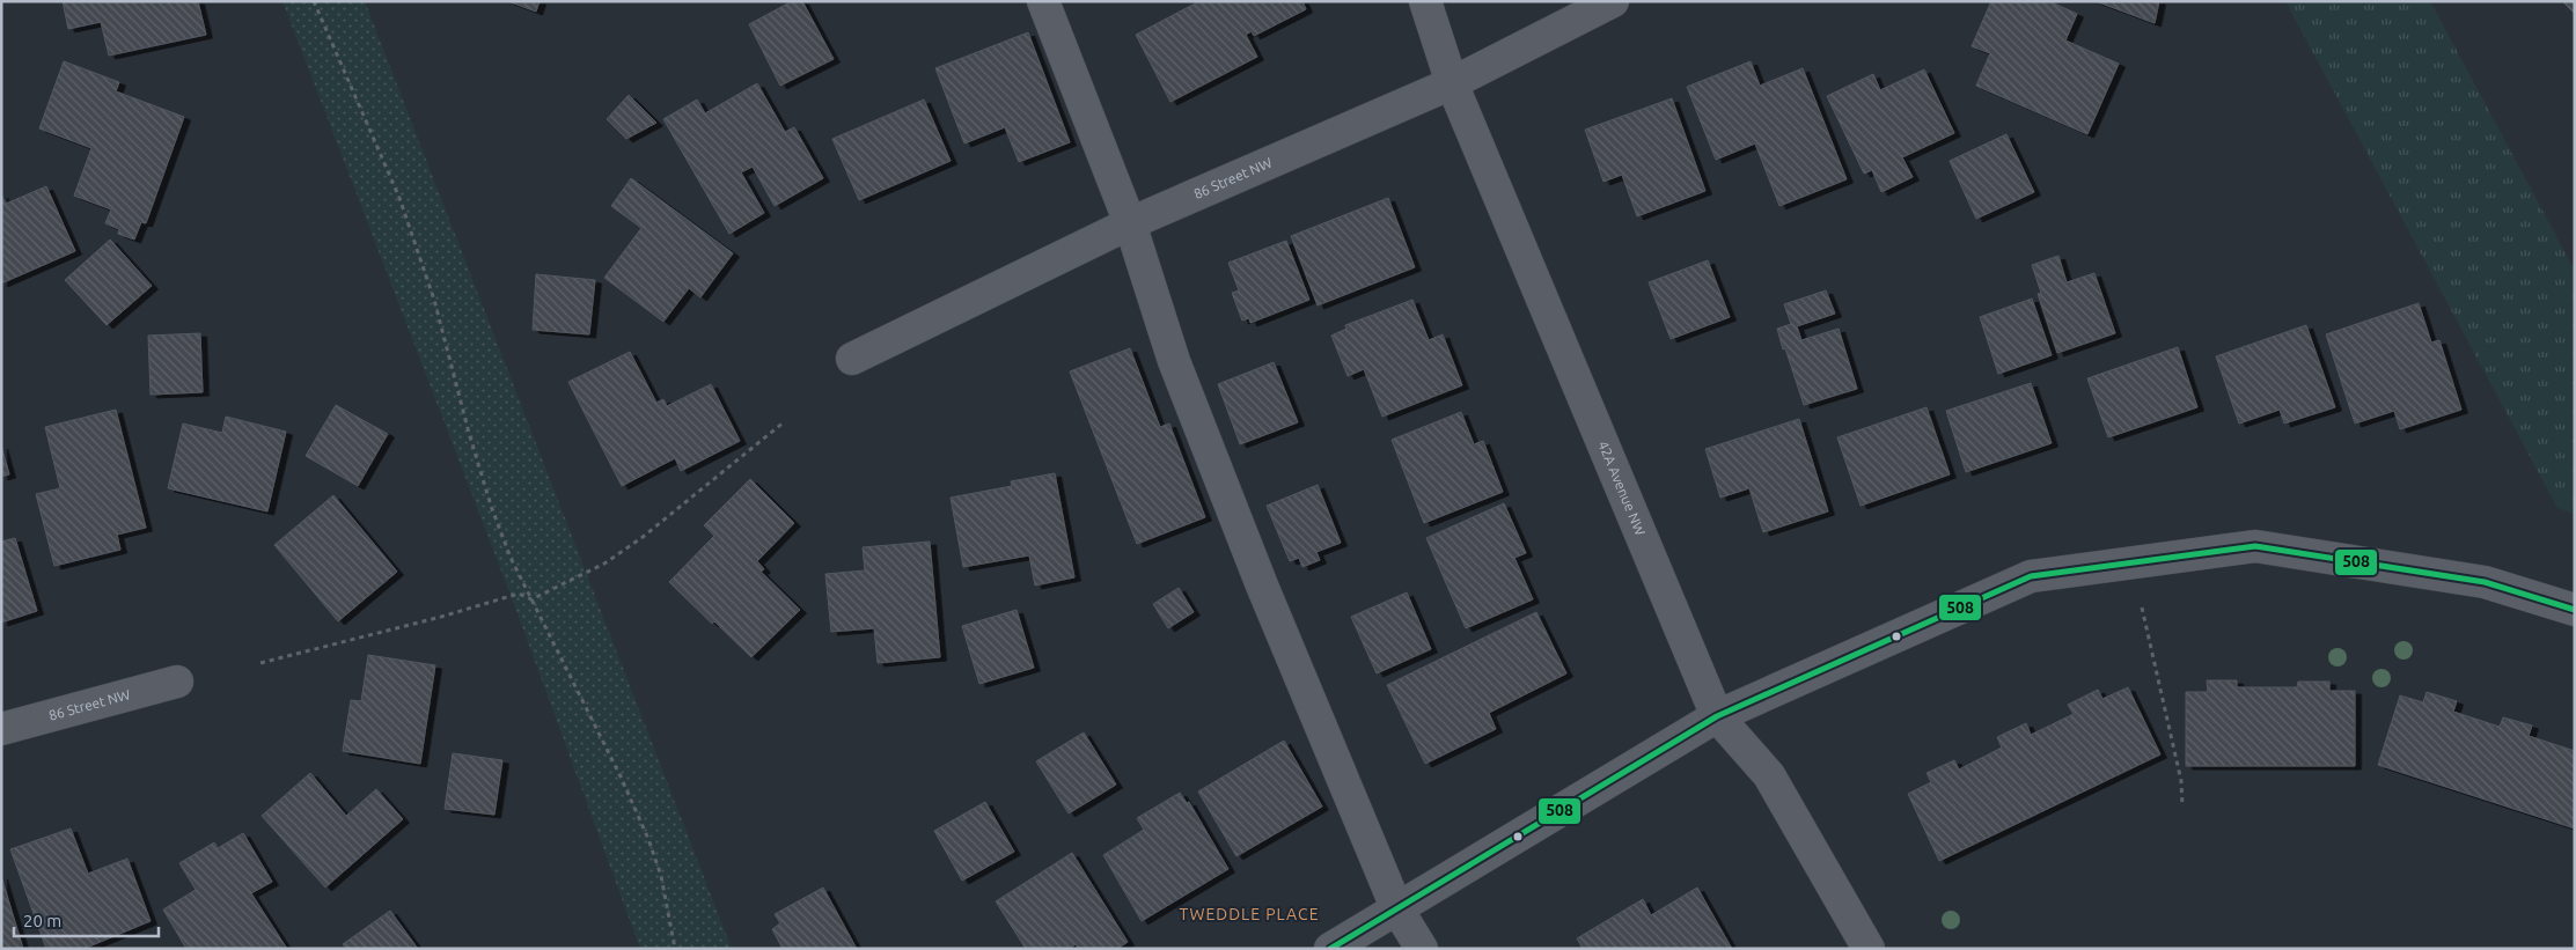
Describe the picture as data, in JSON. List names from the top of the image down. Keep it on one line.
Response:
{"streets":{"street":["86 Street NW","42A Avenue NW"]},"crossings":[["86 Street NW","42A Avenue NW"]],"districts":["TWEDDLE PLACE"],"lines":["transit line 508"],"scale_bar":"20 m"}
